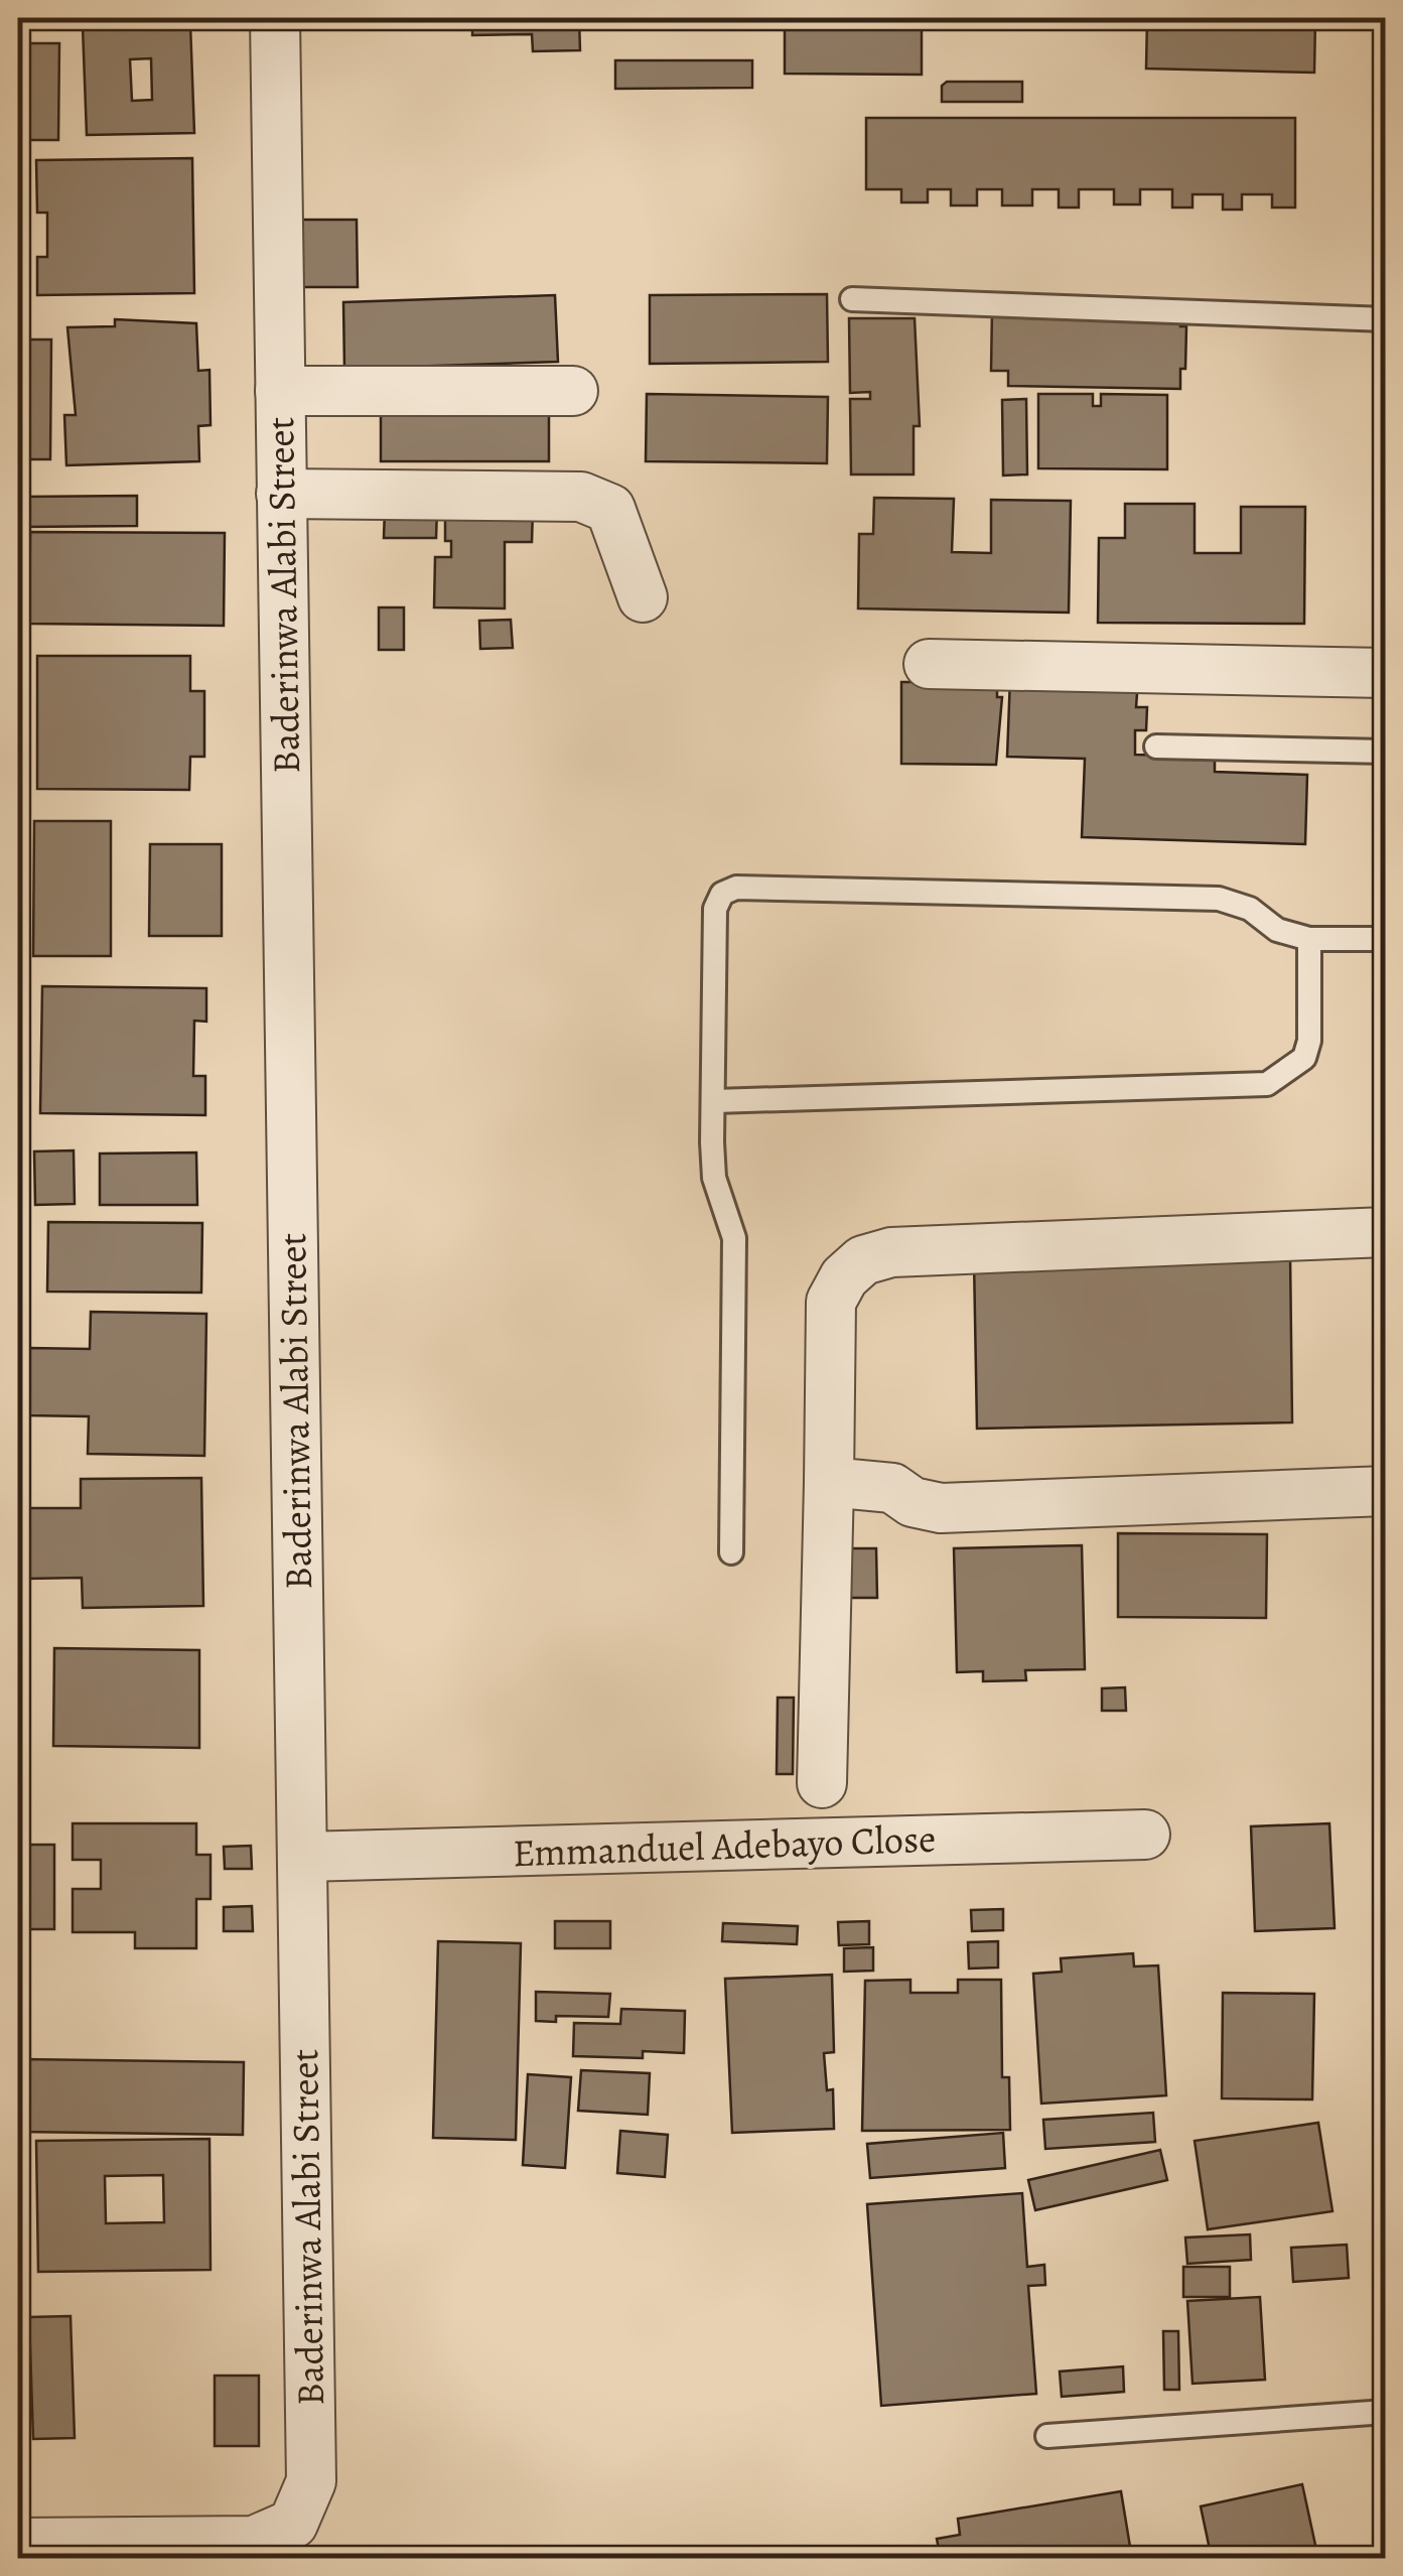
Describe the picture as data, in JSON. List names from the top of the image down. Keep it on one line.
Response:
{"streets":{"street":["Baderinwa Alabi Street","Emmanduel Adebayo Close"]},"crossings":[["Baderinwa Alabi Street","Emmanduel Adebayo Close"]]}
